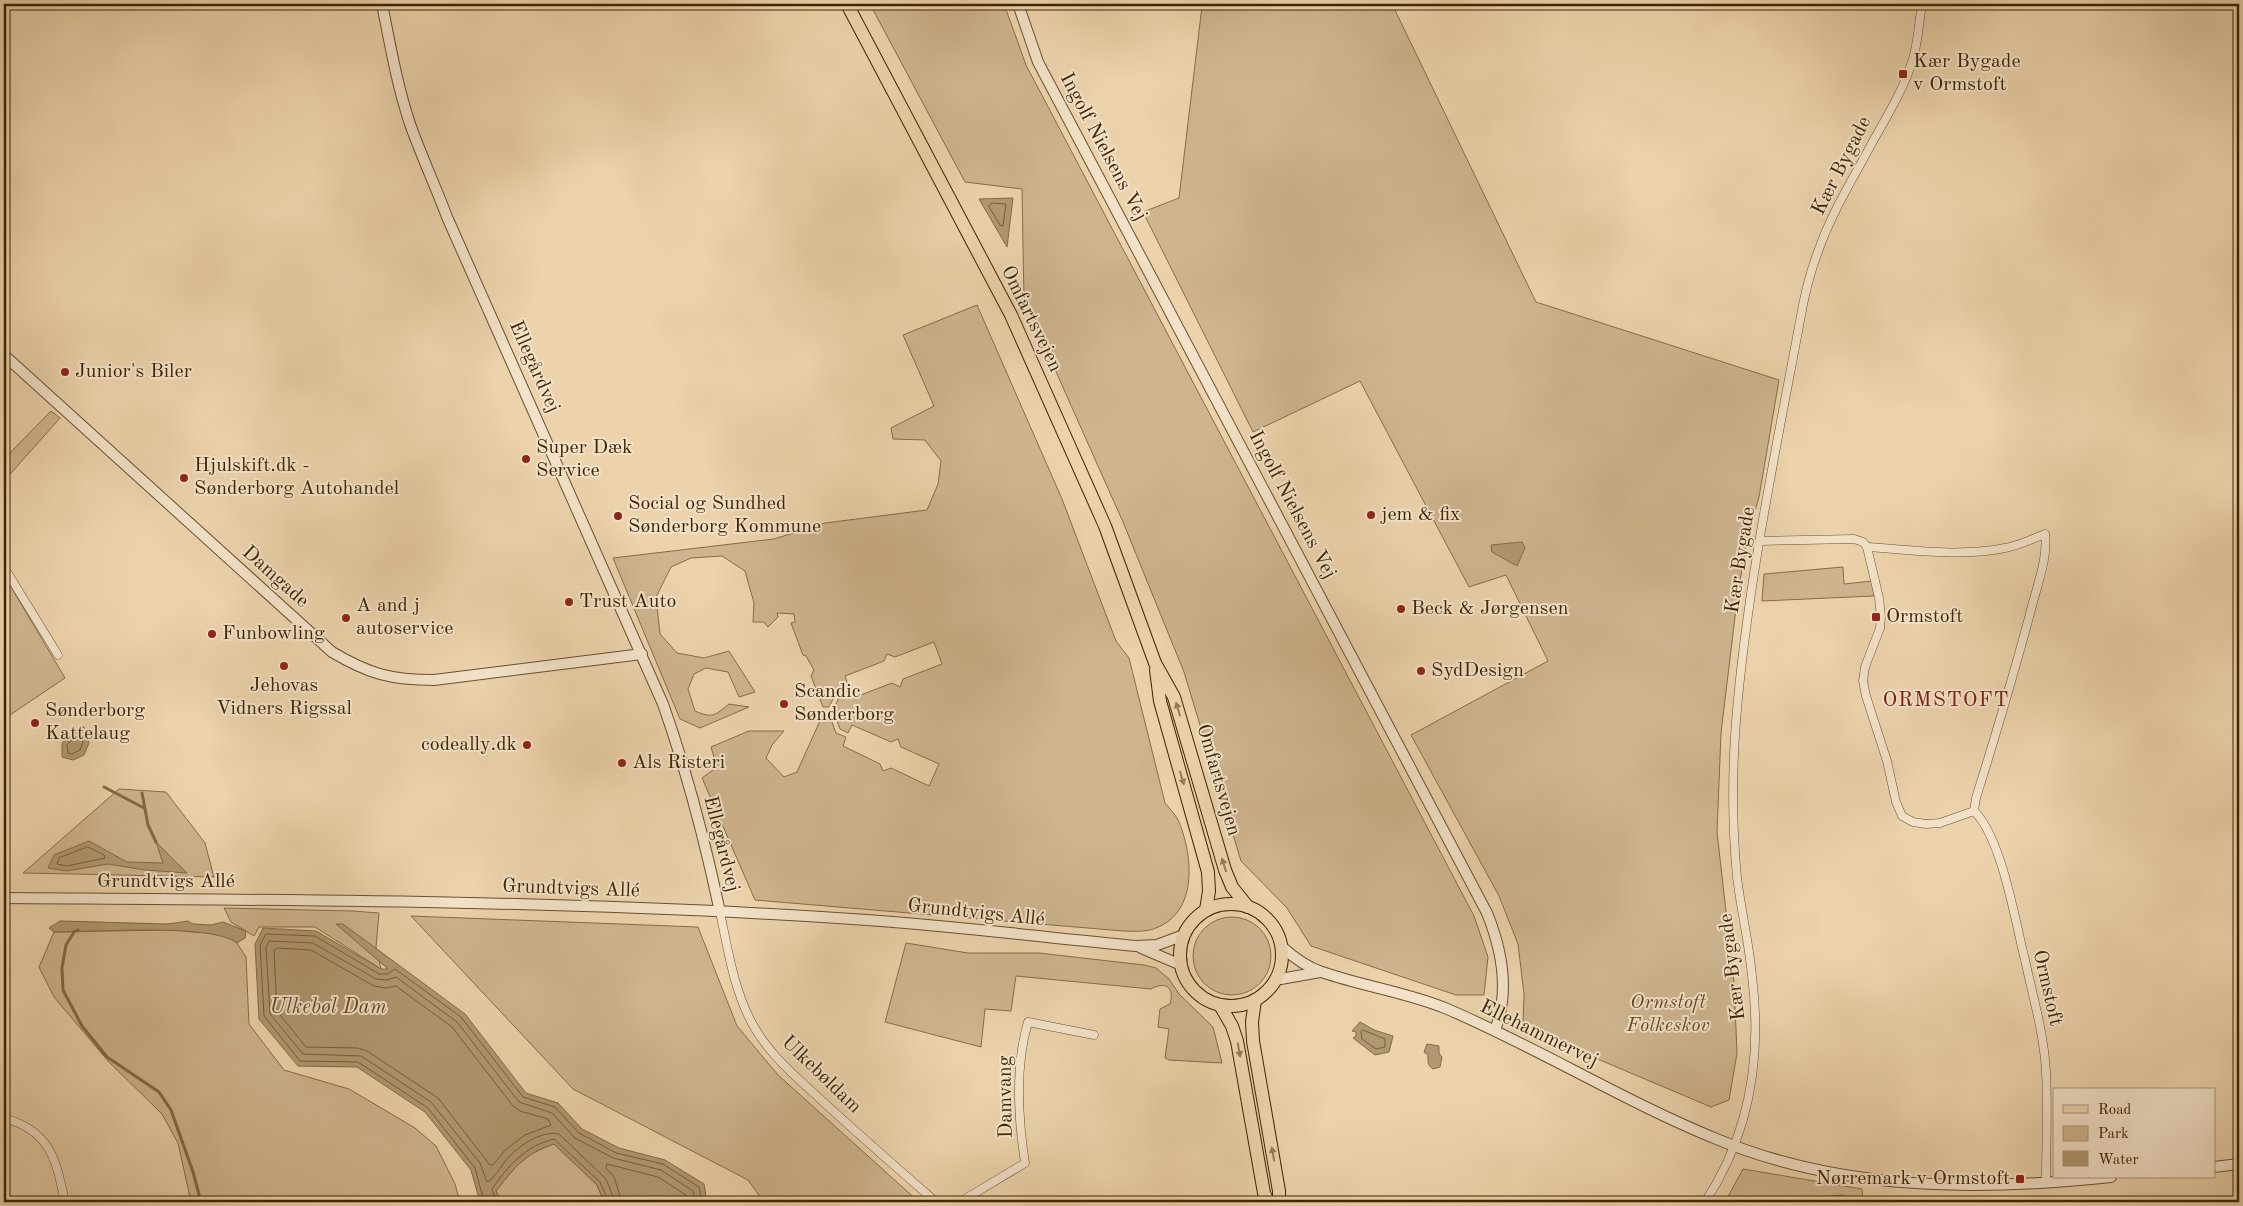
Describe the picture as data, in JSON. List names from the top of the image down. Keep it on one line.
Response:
{"streets":{"main road":["Omfartsvejen"],"street":["Ingolf Nielsens Vej","Kær Bygade","Ellegårdvej","Damgade","Grundtvigs Allé","Ormstoft","Ellehammervej","Ulkebøldam","Damvang"]},"crossings":[["Ingolf Nielsens Vej","Ellehammervej"],["Kær Bygade","Ellehammervej"],["Omfartsvejen","Grundtvigs Allé"],["Omfartsvejen","Ellehammervej"],["Ellegårdvej","Damgade"],["Ellegårdvej","Grundtvigs Allé"],["Ellegårdvej","Ulkebøldam"],["Grundtvigs Allé","Ellehammervej"],["Grundtvigs Allé","Ulkebøldam"],["Ormstoft","Ellehammervej"]],"districts":["ORMSTOFT"],"water":["Ulkebøl Dam"],"parks":["Ormstoft Folkeskov"],"places":{"transit":["Kær Bygade v Ormstoft","Ormstoft","Nørremark v Ormstoft"],"other":["Junior's Biler","Super Dæk Service","Hjulskift.dk - Sønderborg Autohandel","jem & fix","Social og Sundhed Sønderborg Kommune","Trust Auto","Beck & Jørgensen","A and j autoservice","Funbowling","Jehovas Vidners Rigssal","SydDesign","Scandic Sønderborg","Sønderborg Kattelaug","codeally.dk","Als Risteri"]},"legend":["Road","Park","Water"]}
